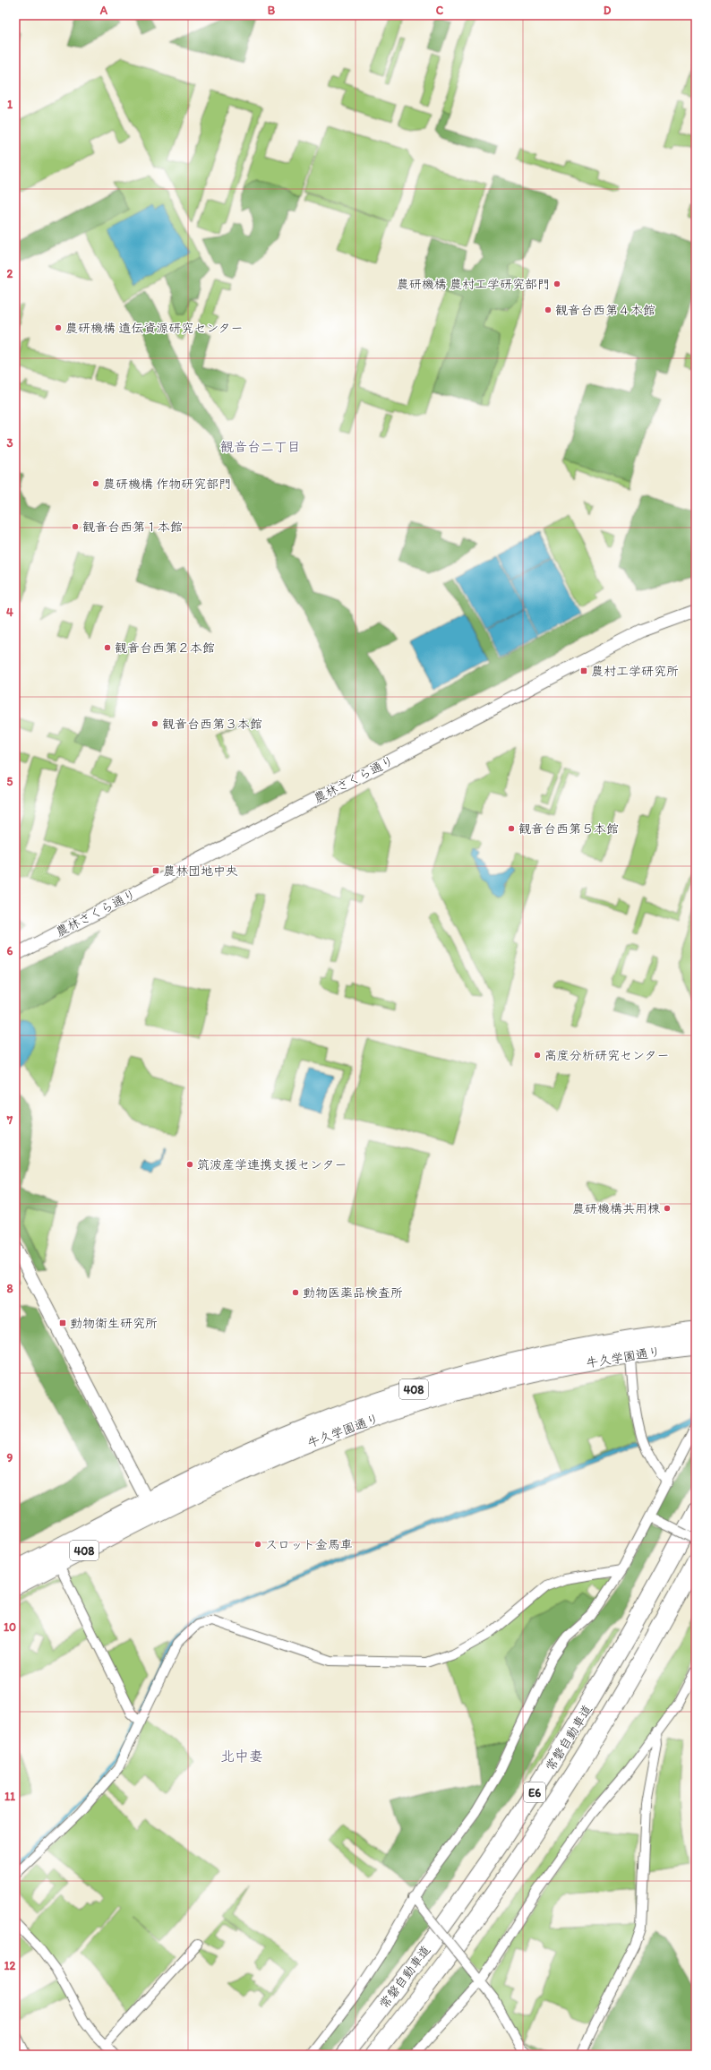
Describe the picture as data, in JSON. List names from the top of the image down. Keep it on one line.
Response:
{"streets":{"highway":["牛久学園通り","408","常磐自動車道","E6"],"street":["農林さくら通り"]},"districts":["観音台二丁目","北中妻"],"places":{"other":["農研機構 農村工学研究部門","観音台西第４本館","農研機構 遺伝資源研究センター","農研機構 作物研究部門","観音台西第１本館","観音台西第２本館","観音台西第３本館","観音台西第５本館","高度分析研究センター","筑波産学連携支援センター","農研機構共用棟","動物医薬品検査所","スロット金馬車"],"transit":["農村工学研究所","農林団地中央","動物衛生研究所"]},"grid":{"columns":["A","B","C","D"],"rows":["1","2","3","4","5","6","7","8","9","10","11","12"]}}
